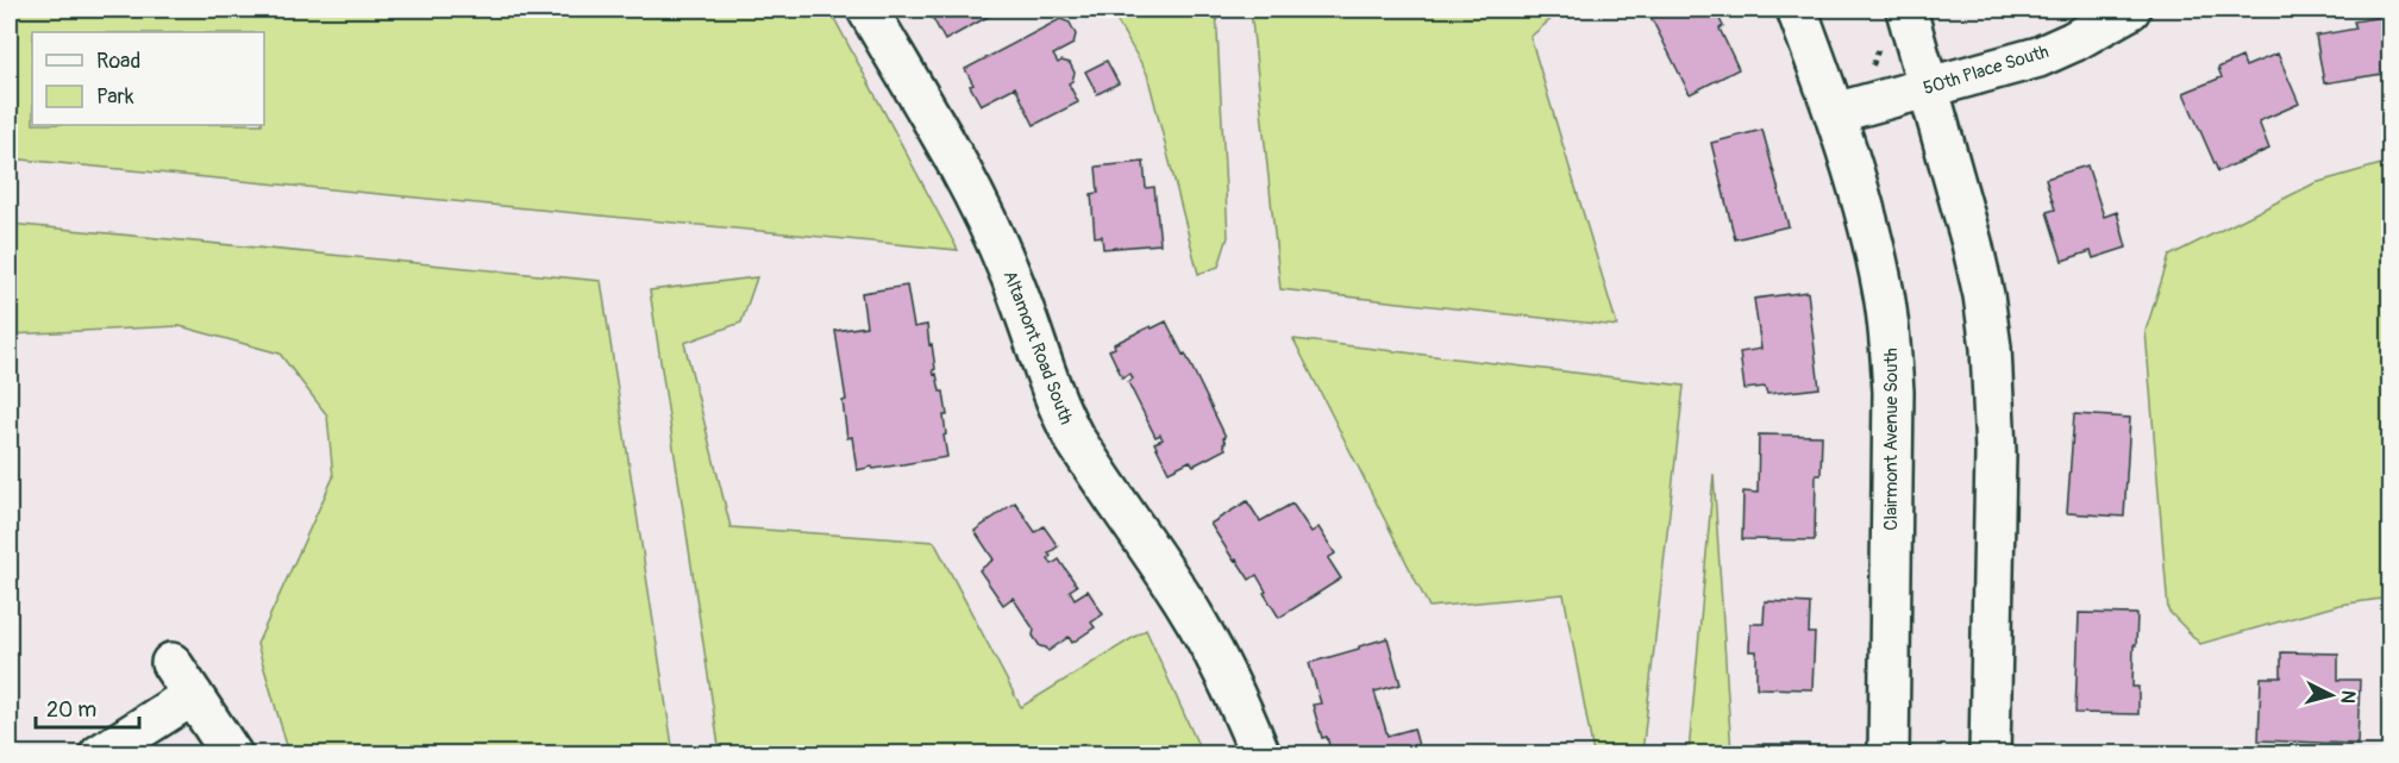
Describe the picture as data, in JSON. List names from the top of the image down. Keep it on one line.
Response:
{"streets":{"street":["50th Place South","Altamont Road South","Clairmont Avenue South"]},"crossings":[["50th Place South","Clairmont Avenue South"]],"legend":["Road","Park"],"scale_bar":"20 m","north":"right"}
